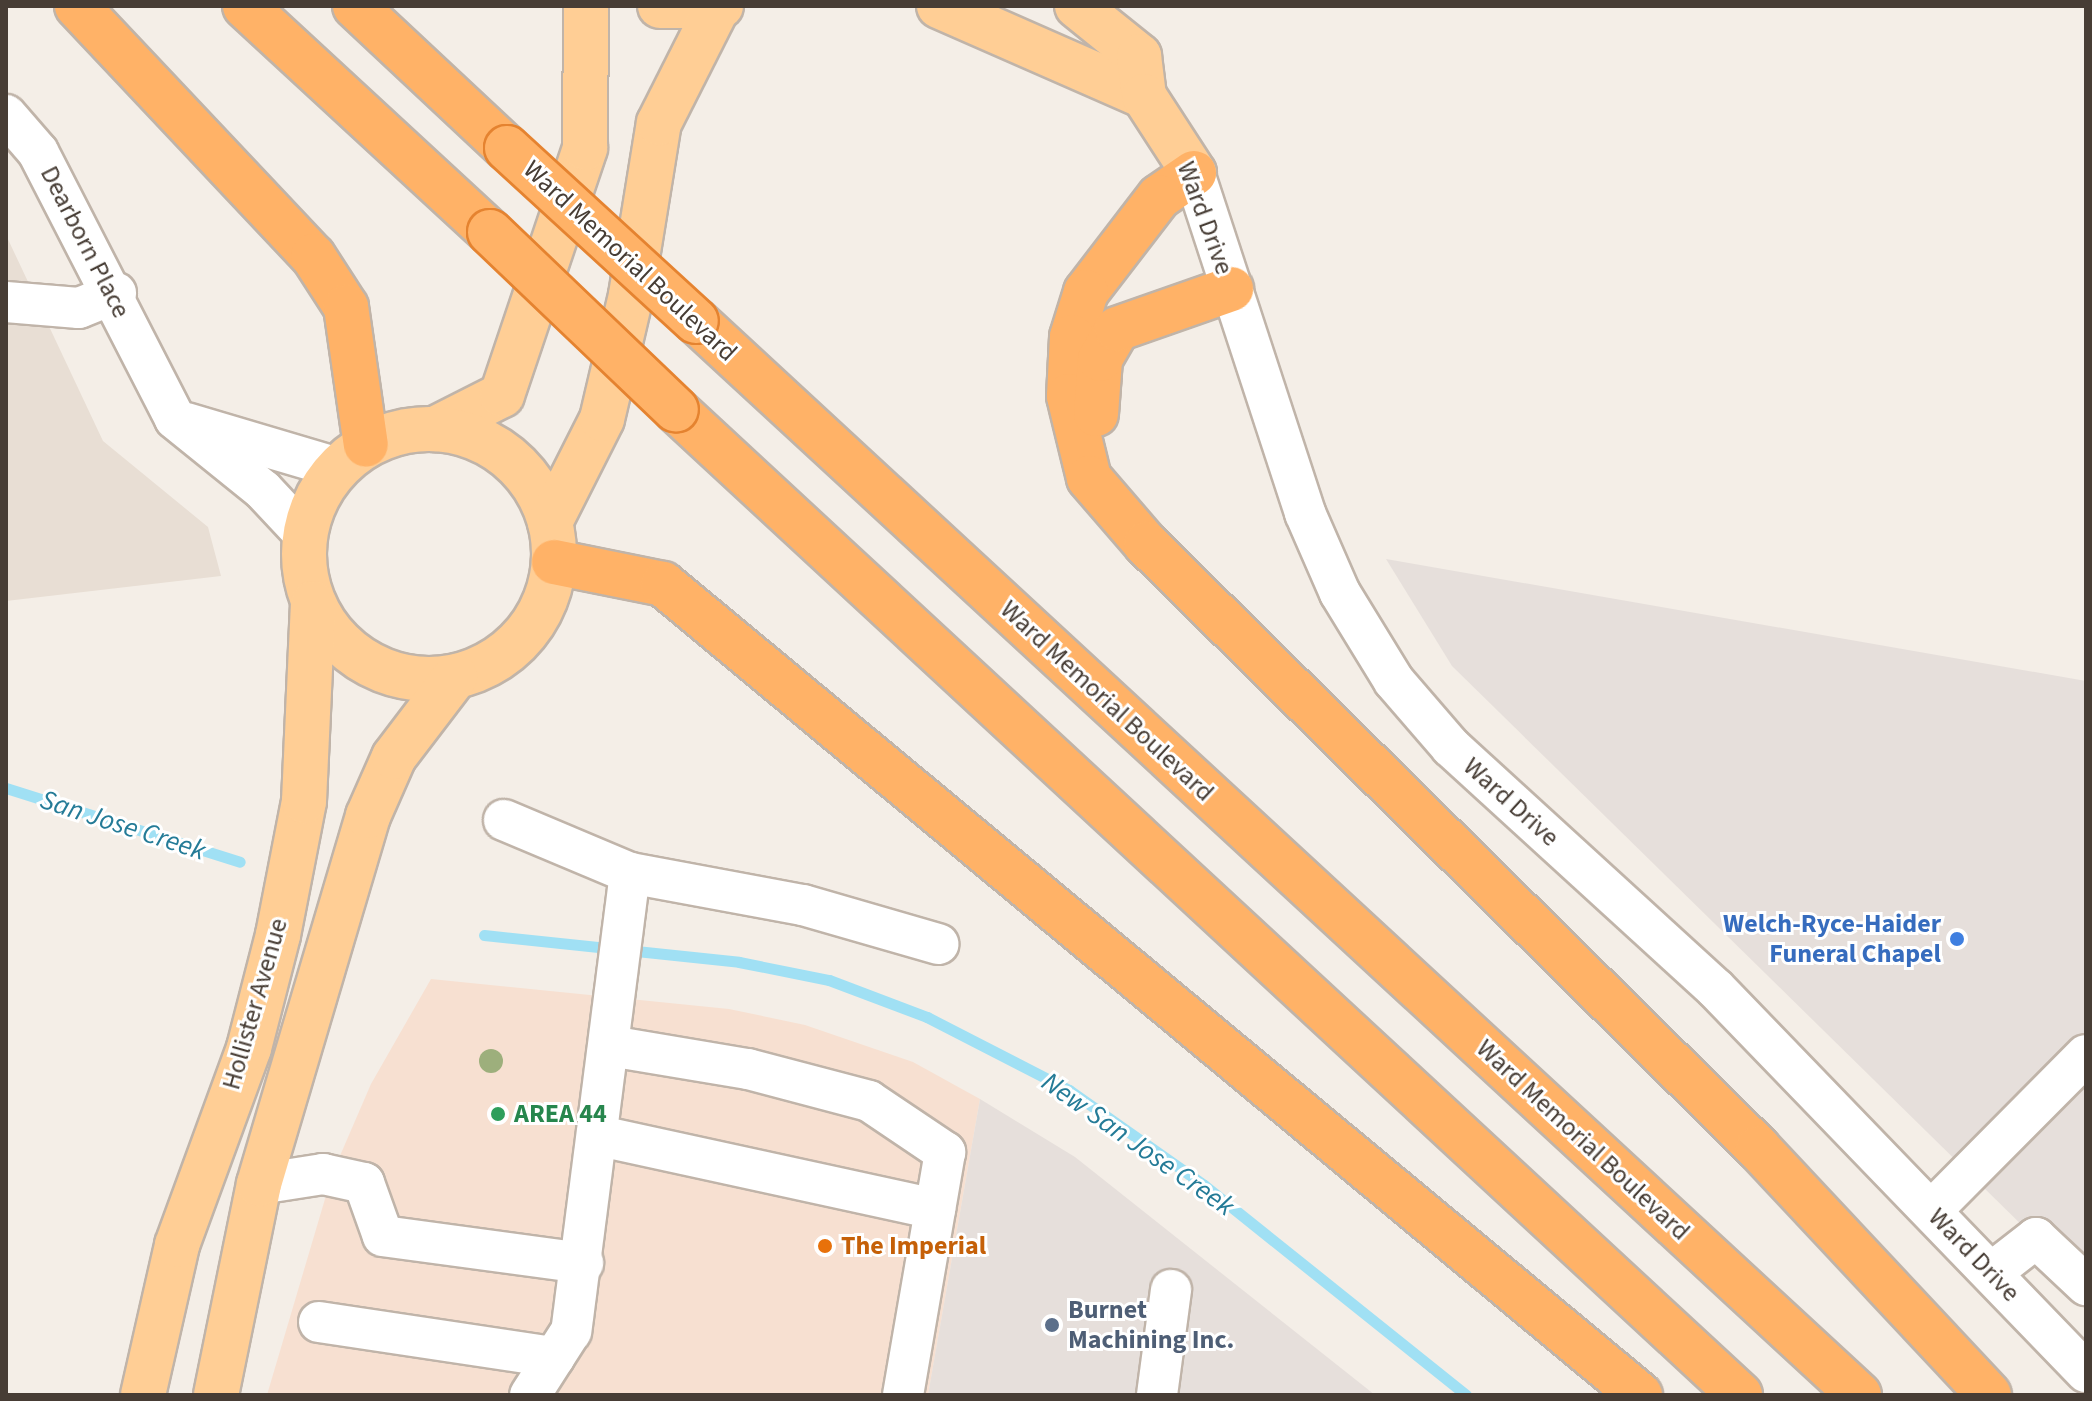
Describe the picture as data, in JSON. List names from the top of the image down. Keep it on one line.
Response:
{"streets":{"highway":["Ward Memorial Boulevard"],"main road":["Ward Drive","Hollister Avenue"],"street":["Dearborn Place"]},"crossings":[["Dearborn Place","Hollister Avenue"]],"water":["San Jose Creek","New San Jose Creek"],"places":["Welch-Ryce-Haider Funeral Chapel","AREA 44","The Imperial","Burnet Machining Inc."]}
